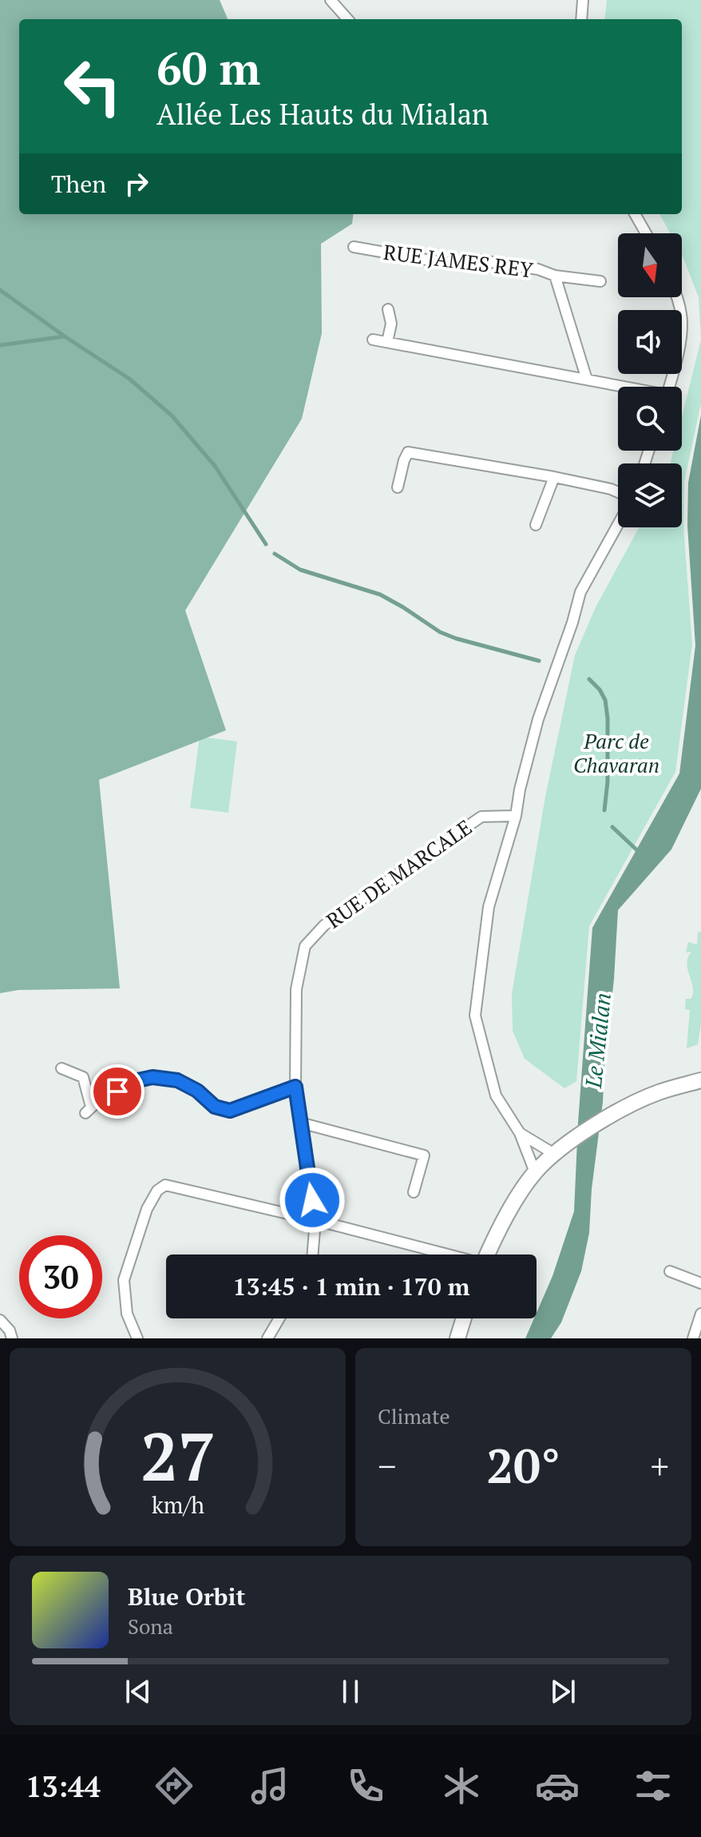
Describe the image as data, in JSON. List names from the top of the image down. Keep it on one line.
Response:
{"streets":{"street":["RUE JAMES REY","RUE DE MARCALE"]},"water":["Le Mialan"],"parks":["Parc de Chavaran"],"north":"bottom","page":{"turn":["60 m","Allée Les Hauts du Mialan"],"then":"Then","limit":"30","trip":"13:45 · 1 min · 170 m","tile":"Climate","heat":["−","20°","+"],"song":["Blue Orbit","Sona"],"tabs":"13:44","gauge":["27","km/h"]}}
